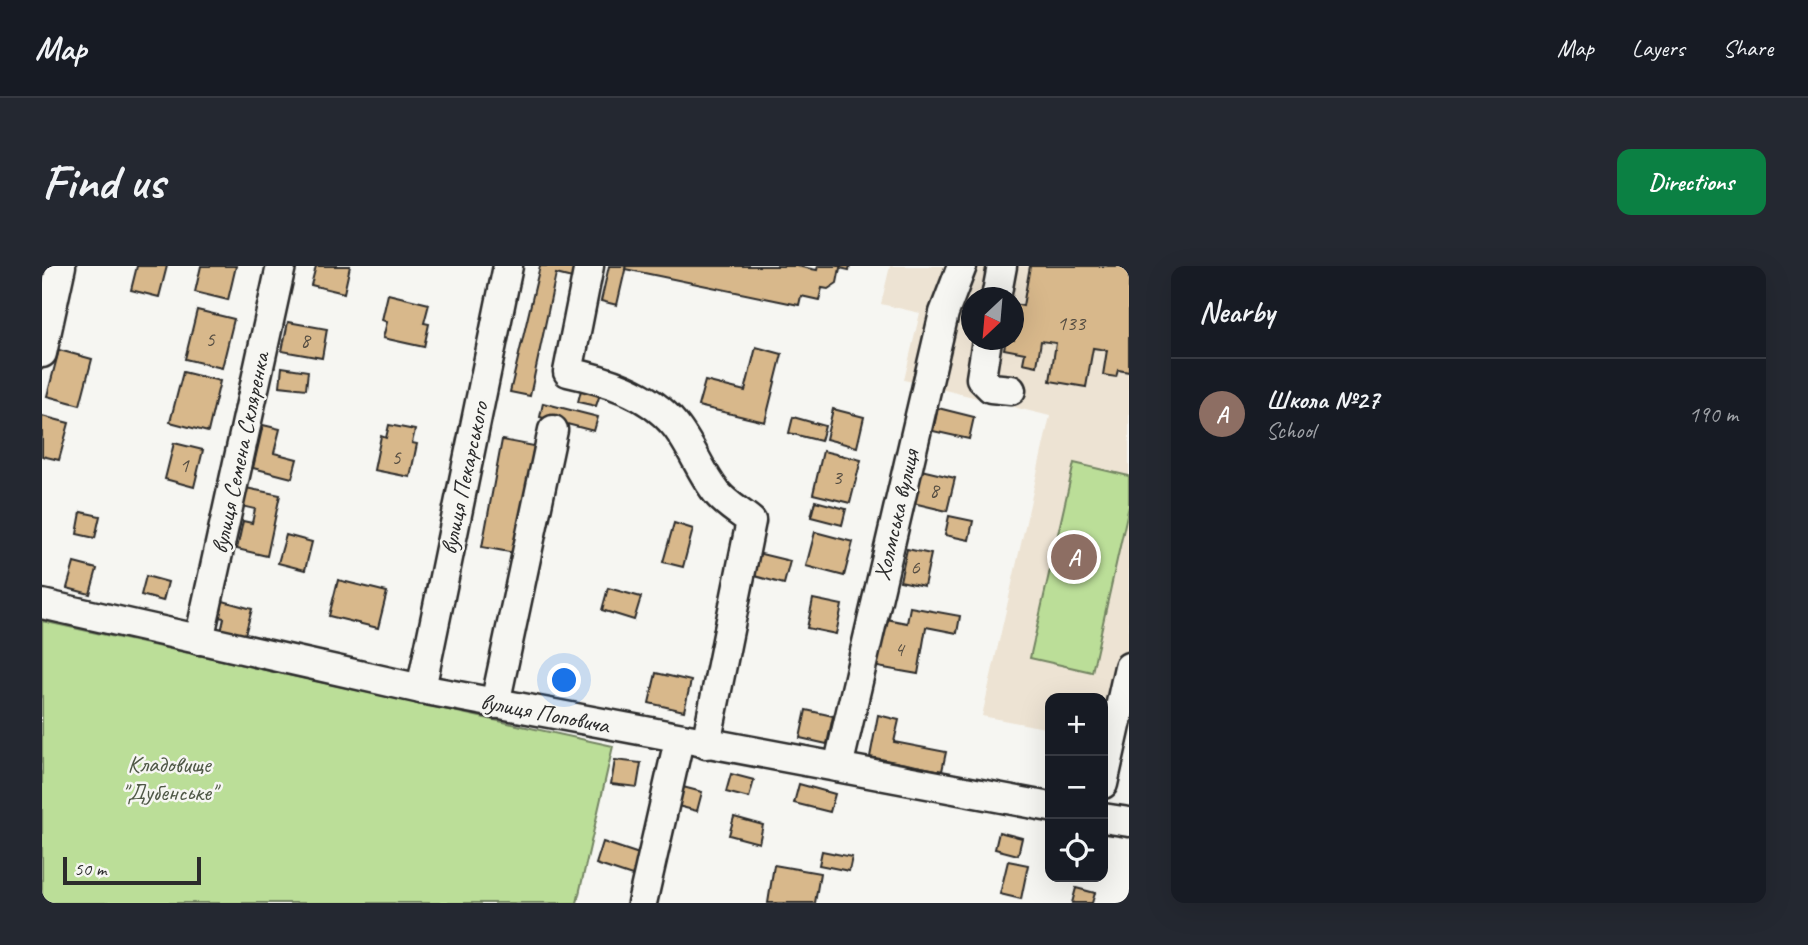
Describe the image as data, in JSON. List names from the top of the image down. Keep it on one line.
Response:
{"streets":{"street":["вулиця Семена Скляренка","вулиця Пекарського","Холмська вулиця","вулиця Поповича"]},"crossings":[["вулиця Семена Скляренка","вулиця Поповича"],["вулиця Пекарського","вулиця Поповича"],["Холмська вулиця","вулиця Поповича"]],"parks":["Кладовище \"Дубенське\""],"house_numbers":["133","5","8","5","1","3","8","6","4"],"scale_bar":"50 m","north":"bottom left","page":{"header":"Map","nav":["Map","Layers","Share"],"buttons":"Directions","title":"Find us","heading":"Nearby","list":[{"mark":"A","name":"Школа №27","note":"School","value":"190 m"}],"pins":"A","map_buttons":["+","−"],"scale":"50 m"}}
